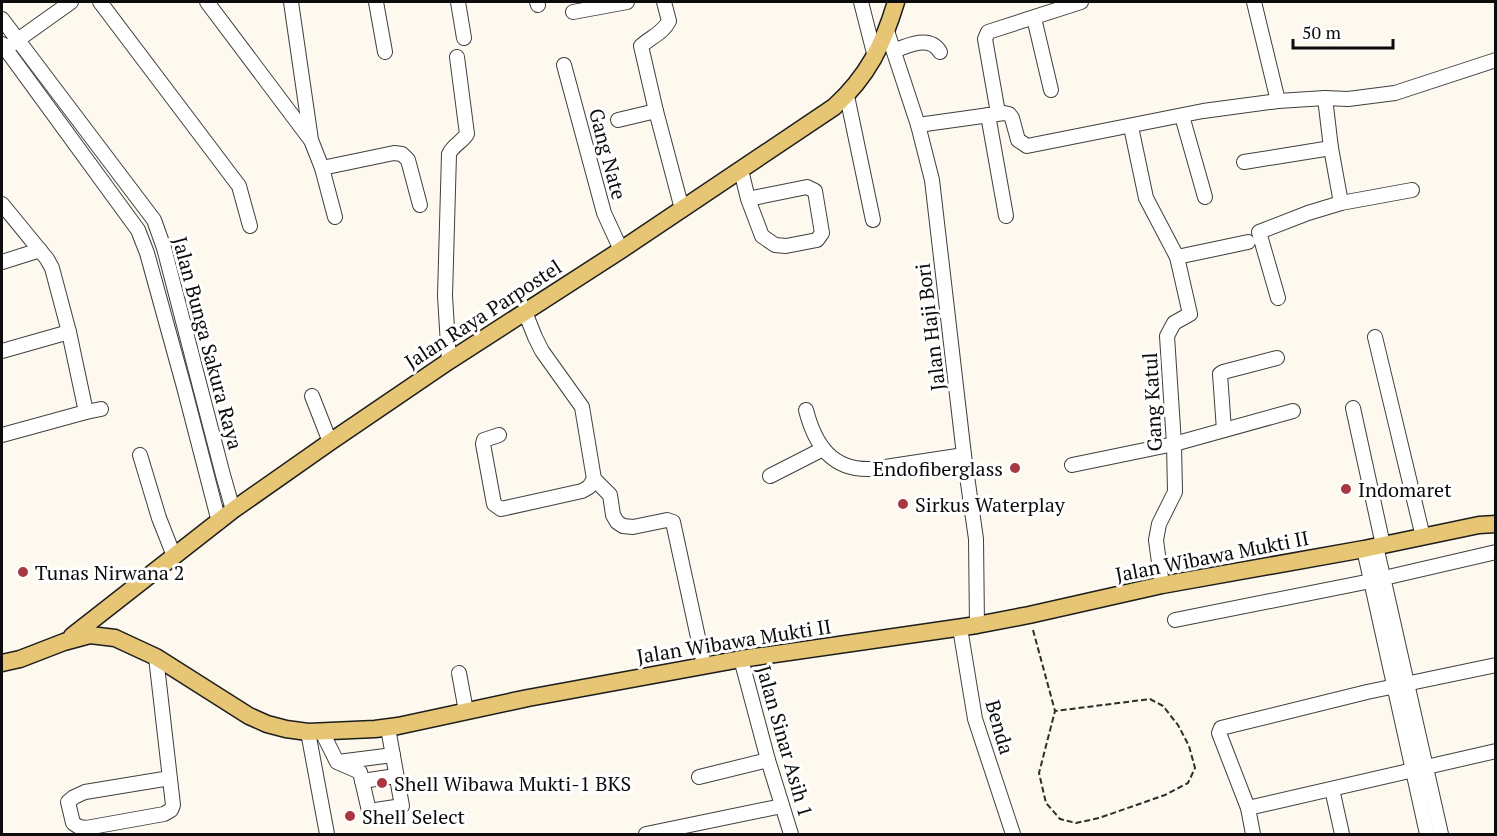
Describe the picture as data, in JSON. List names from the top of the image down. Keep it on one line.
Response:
{"streets":{"main road":["Jalan Raya Parpostel","Jalan Wibawa Mukti II"],"street":["Gang Nate","Jalan Haji Bori","Jalan Bunga Sakura Raya","Gang Katul","Benda","Jalan Sinar Asih 1"]},"crossings":[["Gang Nate","Jalan Raya Parpostel"],["Jalan Raya Parpostel","Jalan Haji Bori"],["Jalan Raya Parpostel","Jalan Bunga Sakura Raya"],["Jalan Raya Parpostel","Jalan Wibawa Mukti II"],["Jalan Haji Bori","Jalan Wibawa Mukti II"],["Gang Katul","Jalan Wibawa Mukti II"],["Jalan Wibawa Mukti II","Benda"],["Jalan Wibawa Mukti II","Jalan Sinar Asih 1"]],"places":["Endofiberglass","Indomaret","Sirkus Waterplay","Tunas Nirwana 2","Shell Wibawa Mukti-1 BKS","Shell Select"],"scale_bar":"50 m"}
